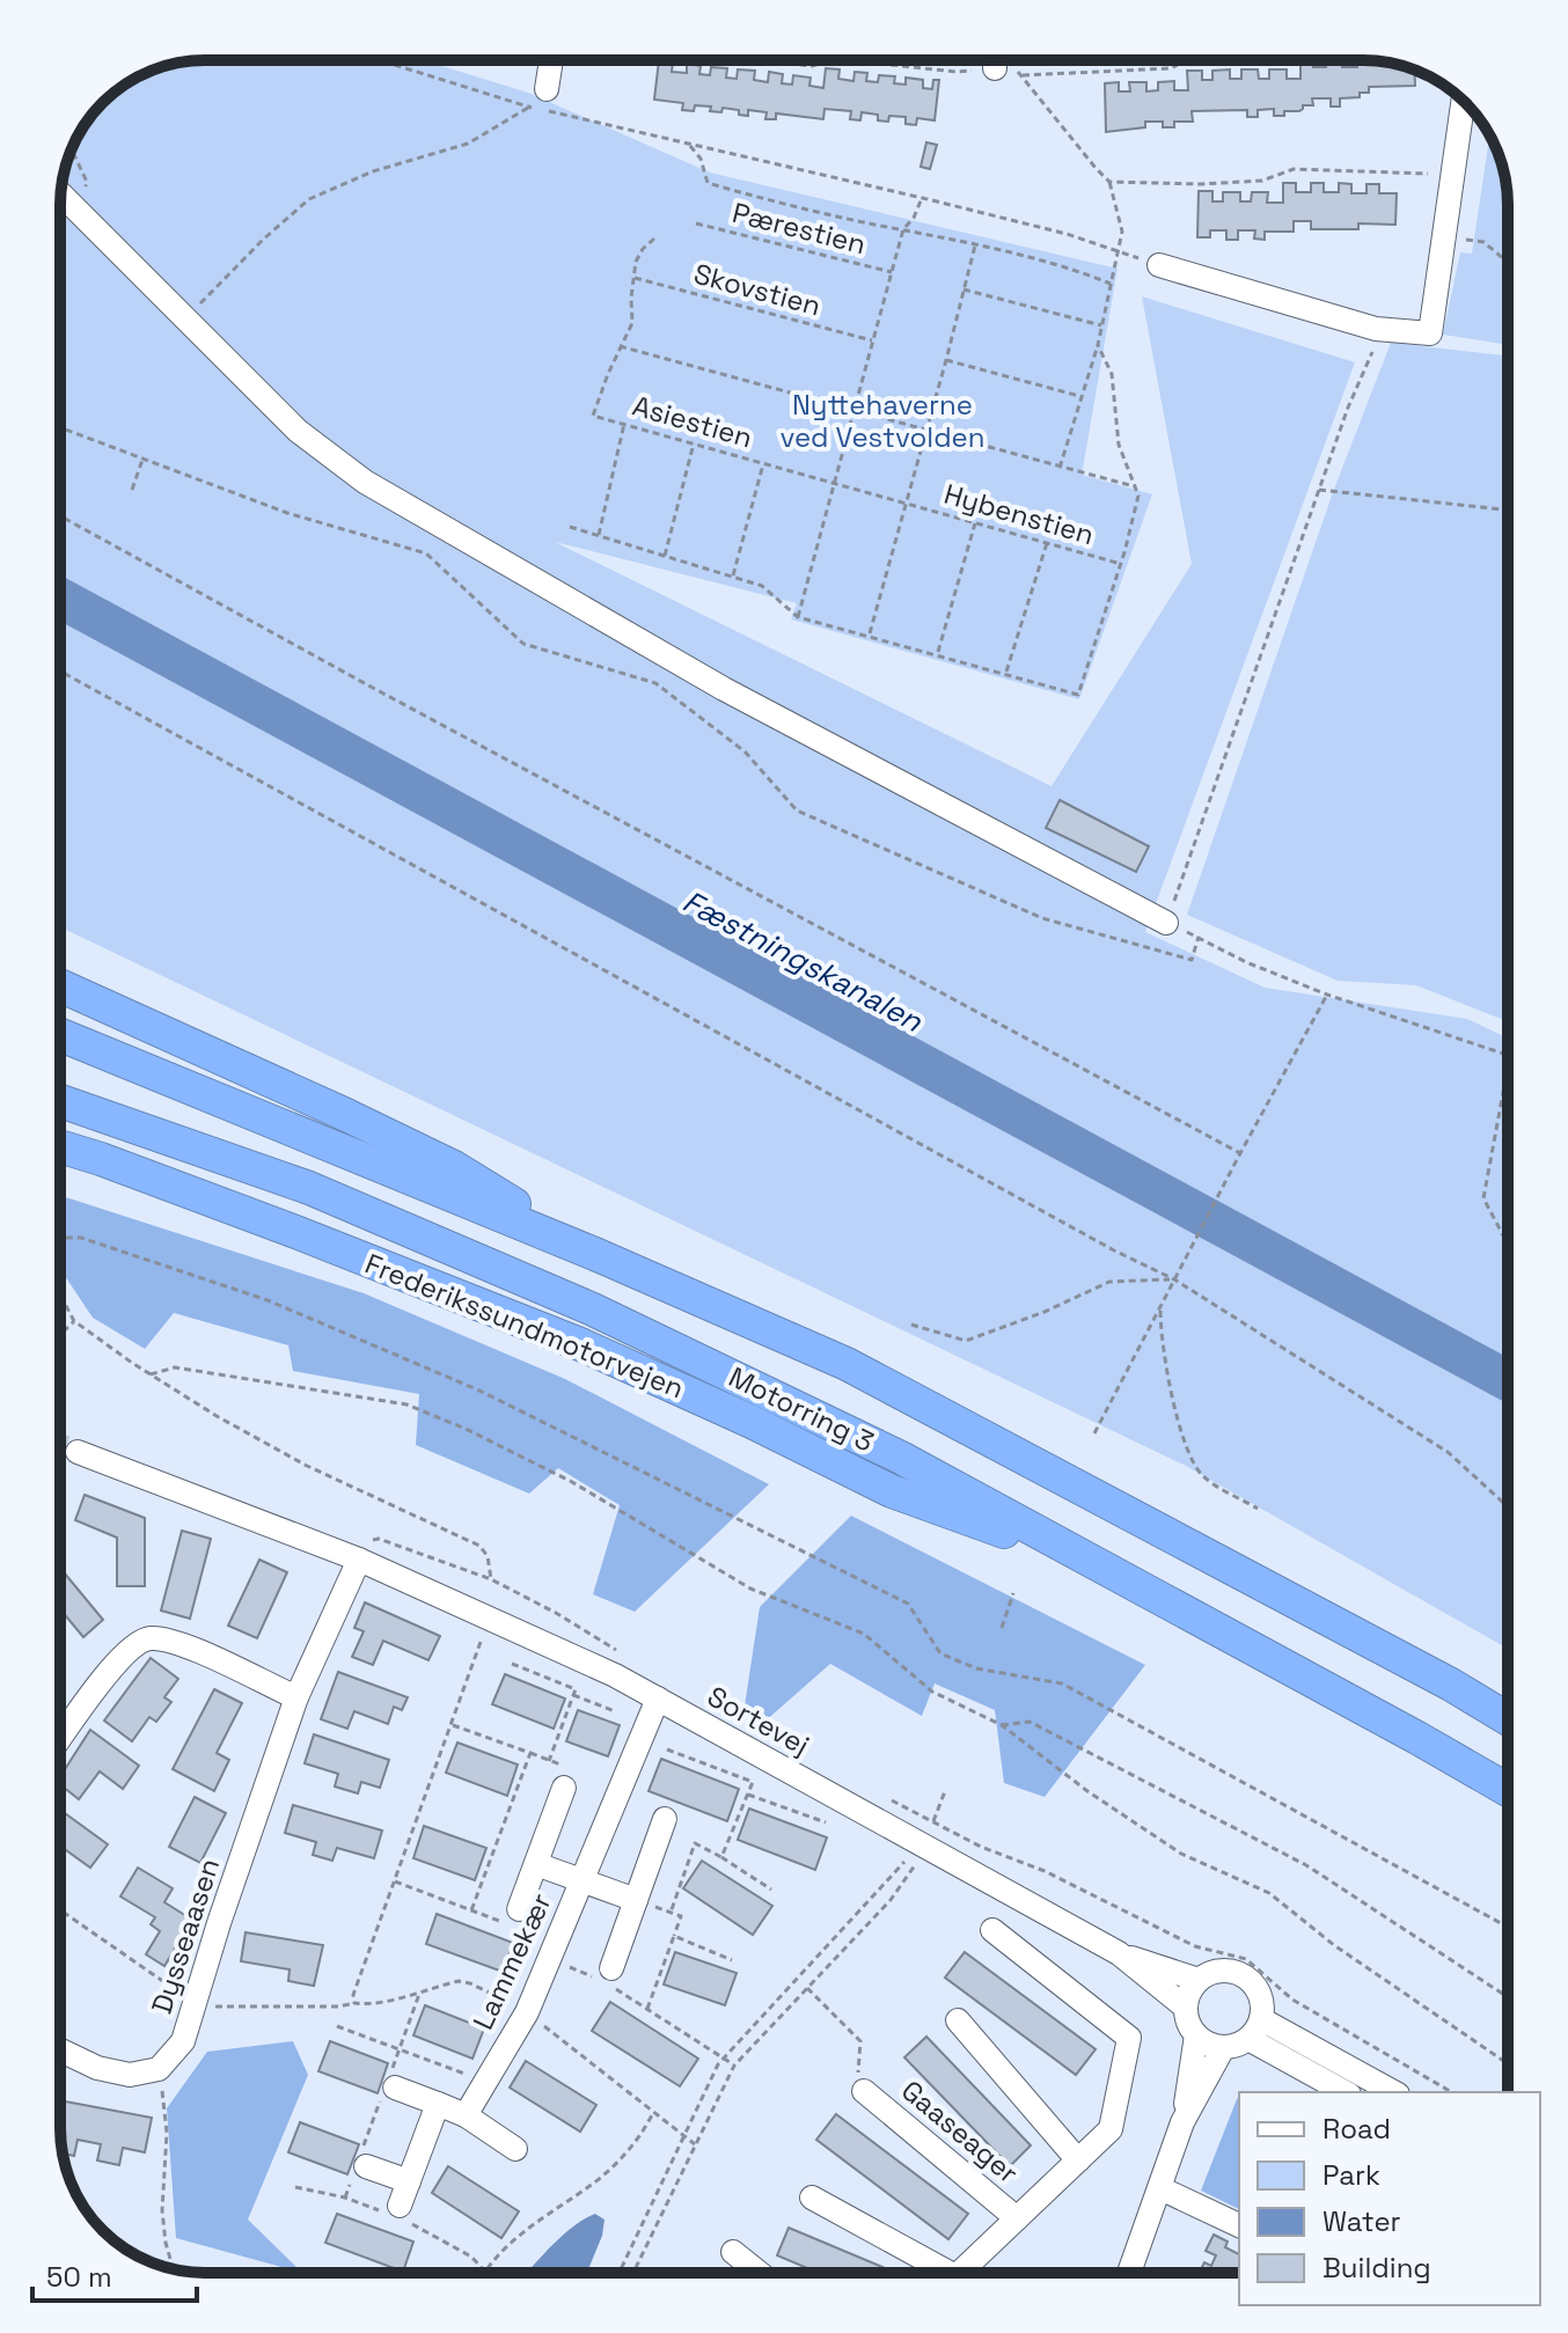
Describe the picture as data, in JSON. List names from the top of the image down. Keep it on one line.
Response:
{"streets":{"highway":["Frederikssundmotorvejen","Motorring 3"],"street":["Sortevej","Dysseaasen","Lammekær","Gaaseager"],"path":["Pærestien","Skovstien","Asiestien","Hybenstien"]},"crossings":[["Asiestien","Hybenstien"],["Frederikssundmotorvejen","Motorring 3"],["Sortevej","Dysseaasen"],["Sortevej","Lammekær"]],"water":["Fæstningskanalen"],"parks":["Nyttehaverne ved Vestvolden"],"legend":["Road","Park","Water","Building"],"scale_bar":"50 m"}
